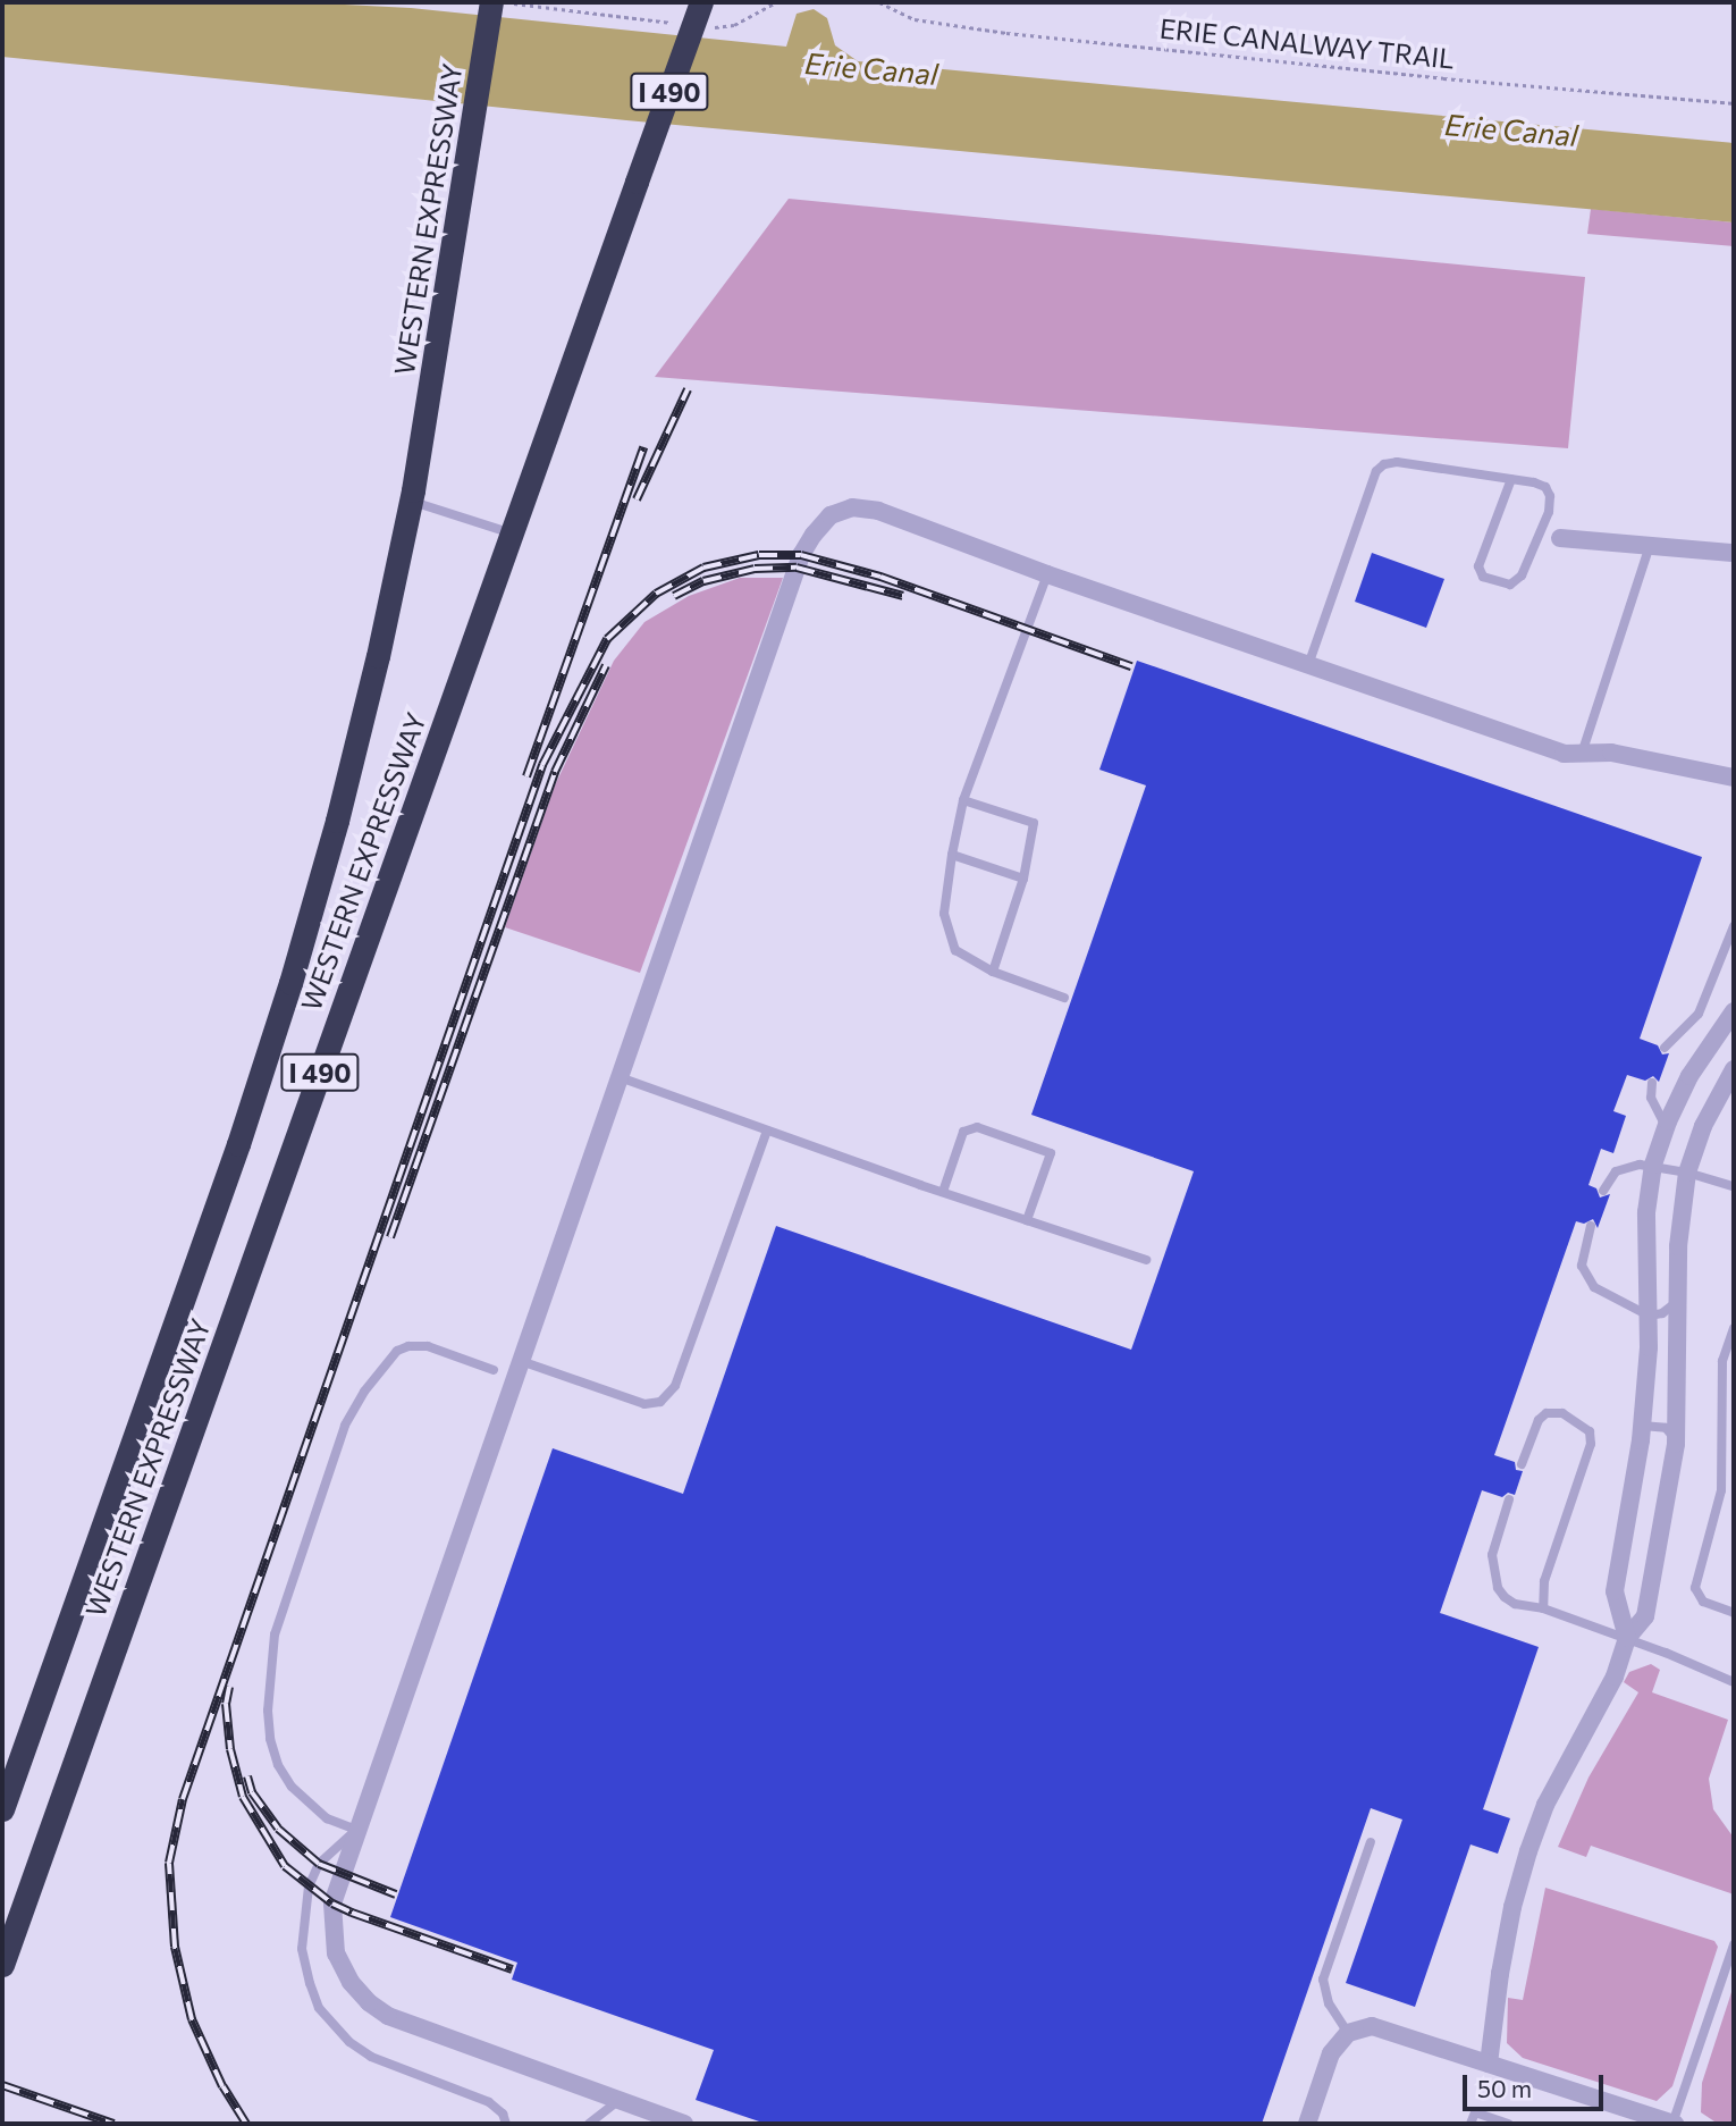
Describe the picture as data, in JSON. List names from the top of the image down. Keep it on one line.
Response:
{"streets":{"highway":["I 490","WESTERN EXPRESSWAY"],"path":["ERIE CANALWAY TRAIL"]},"water":["Erie Canal"],"scale_bar":"50 m"}
